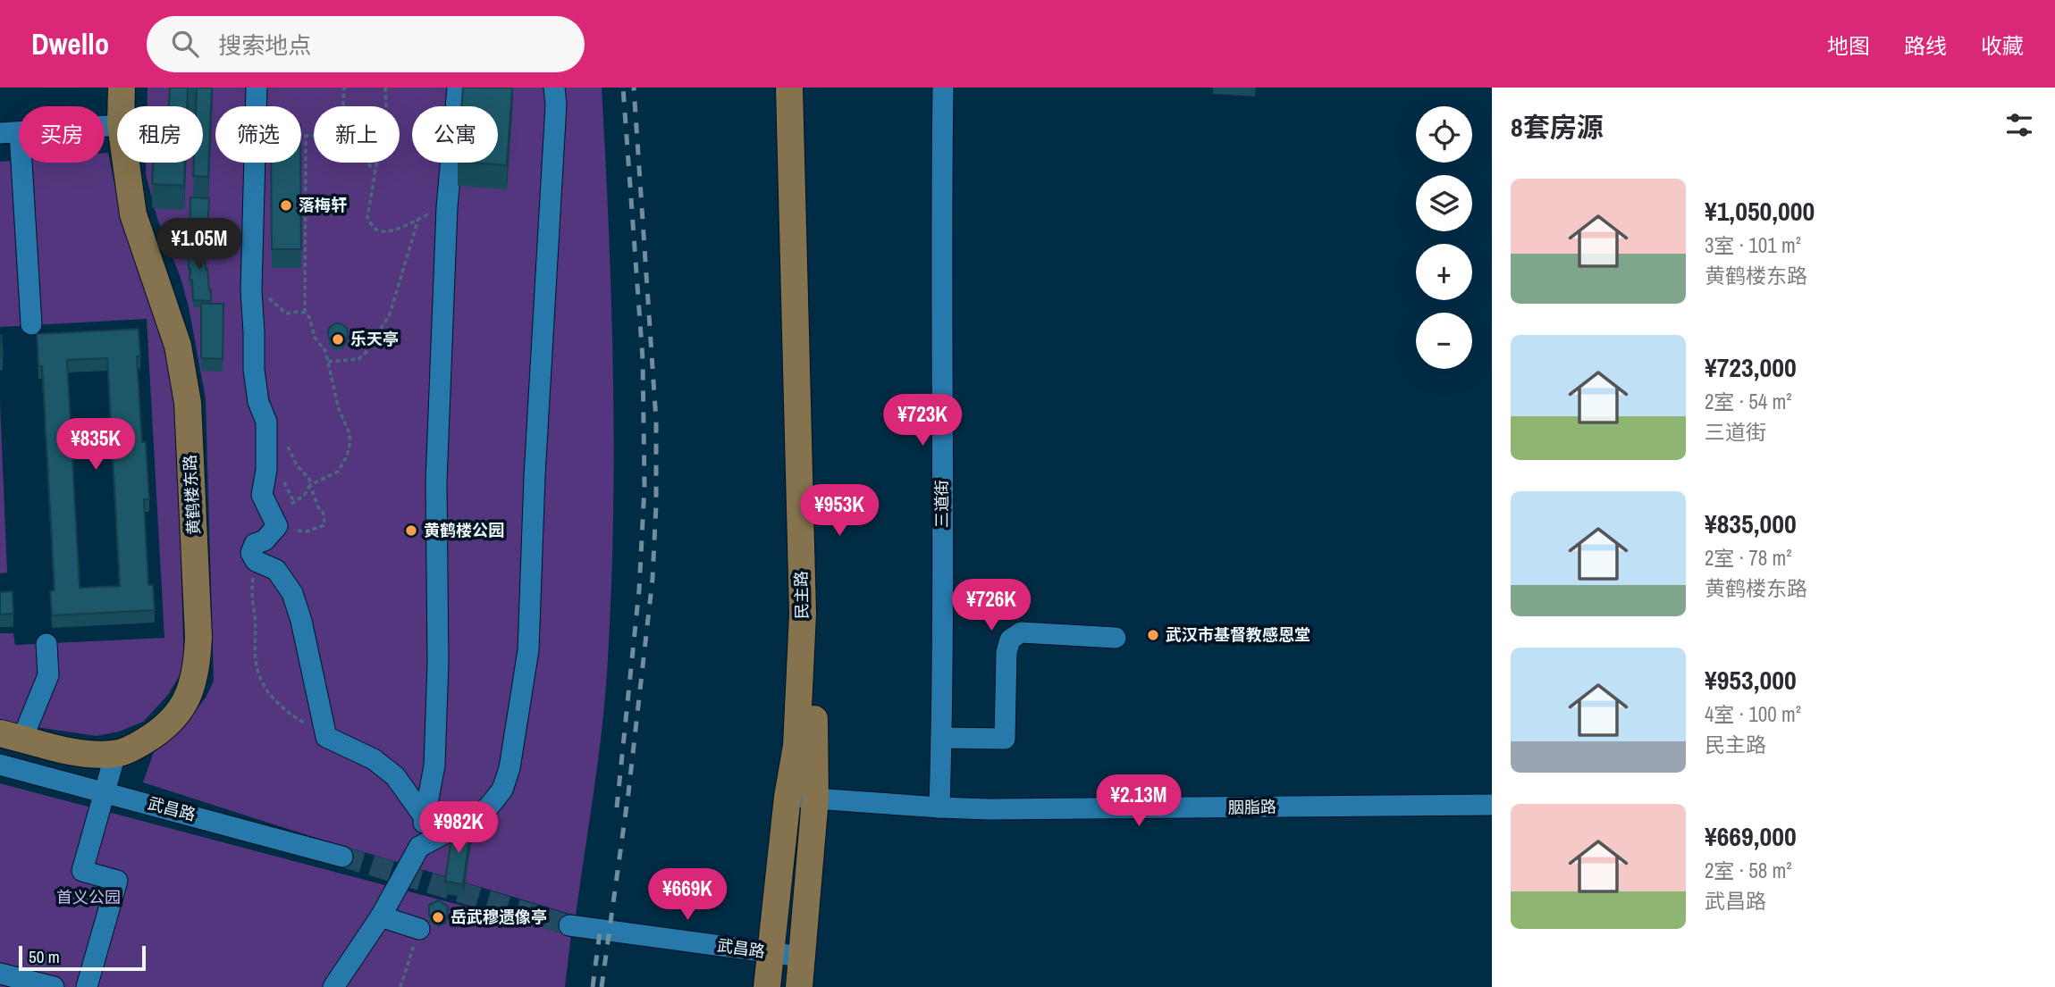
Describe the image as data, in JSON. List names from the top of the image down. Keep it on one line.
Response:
{"streets":{"main road":["黄鹤楼东路","民主路"],"street":["三道街","胭脂路","武昌路"]},"crossings":[["三道街","胭脂路"],["民主路","胭脂路"],["民主路","武昌路"]],"parks":["首义公园"],"places":["落梅轩","乐天亭","黄鹤楼公园","武汉市基督教感恩堂","岳武穆遗像亭"],"scale_bar":"50 m","page":{"header":"Dwello","search":"搜索地点","nav":["地图","路线","收藏"],"heading":"8套房源","map_buttons":["+","−"],"chip":["买房","租房","筛选","新上","公寓"],"list":[{"name":"¥1,050,000","note":"3室 · 101 m² · 黄鹤楼东路"},{"name":"¥723,000","note":"2室 · 54 m² · 三道街"},{"name":"¥835,000","note":"2室 · 78 m² · 黄鹤楼东路"},{"name":"¥953,000","note":"4室 · 100 m² · 民主路"},{"name":"¥669,000","note":"2室 · 58 m² · 武昌路"}],"price":["¥1.05M","¥723K","¥835K","¥953K","¥726K","¥2.13M","¥982K","¥669K"],"scale":"50 m"}}
